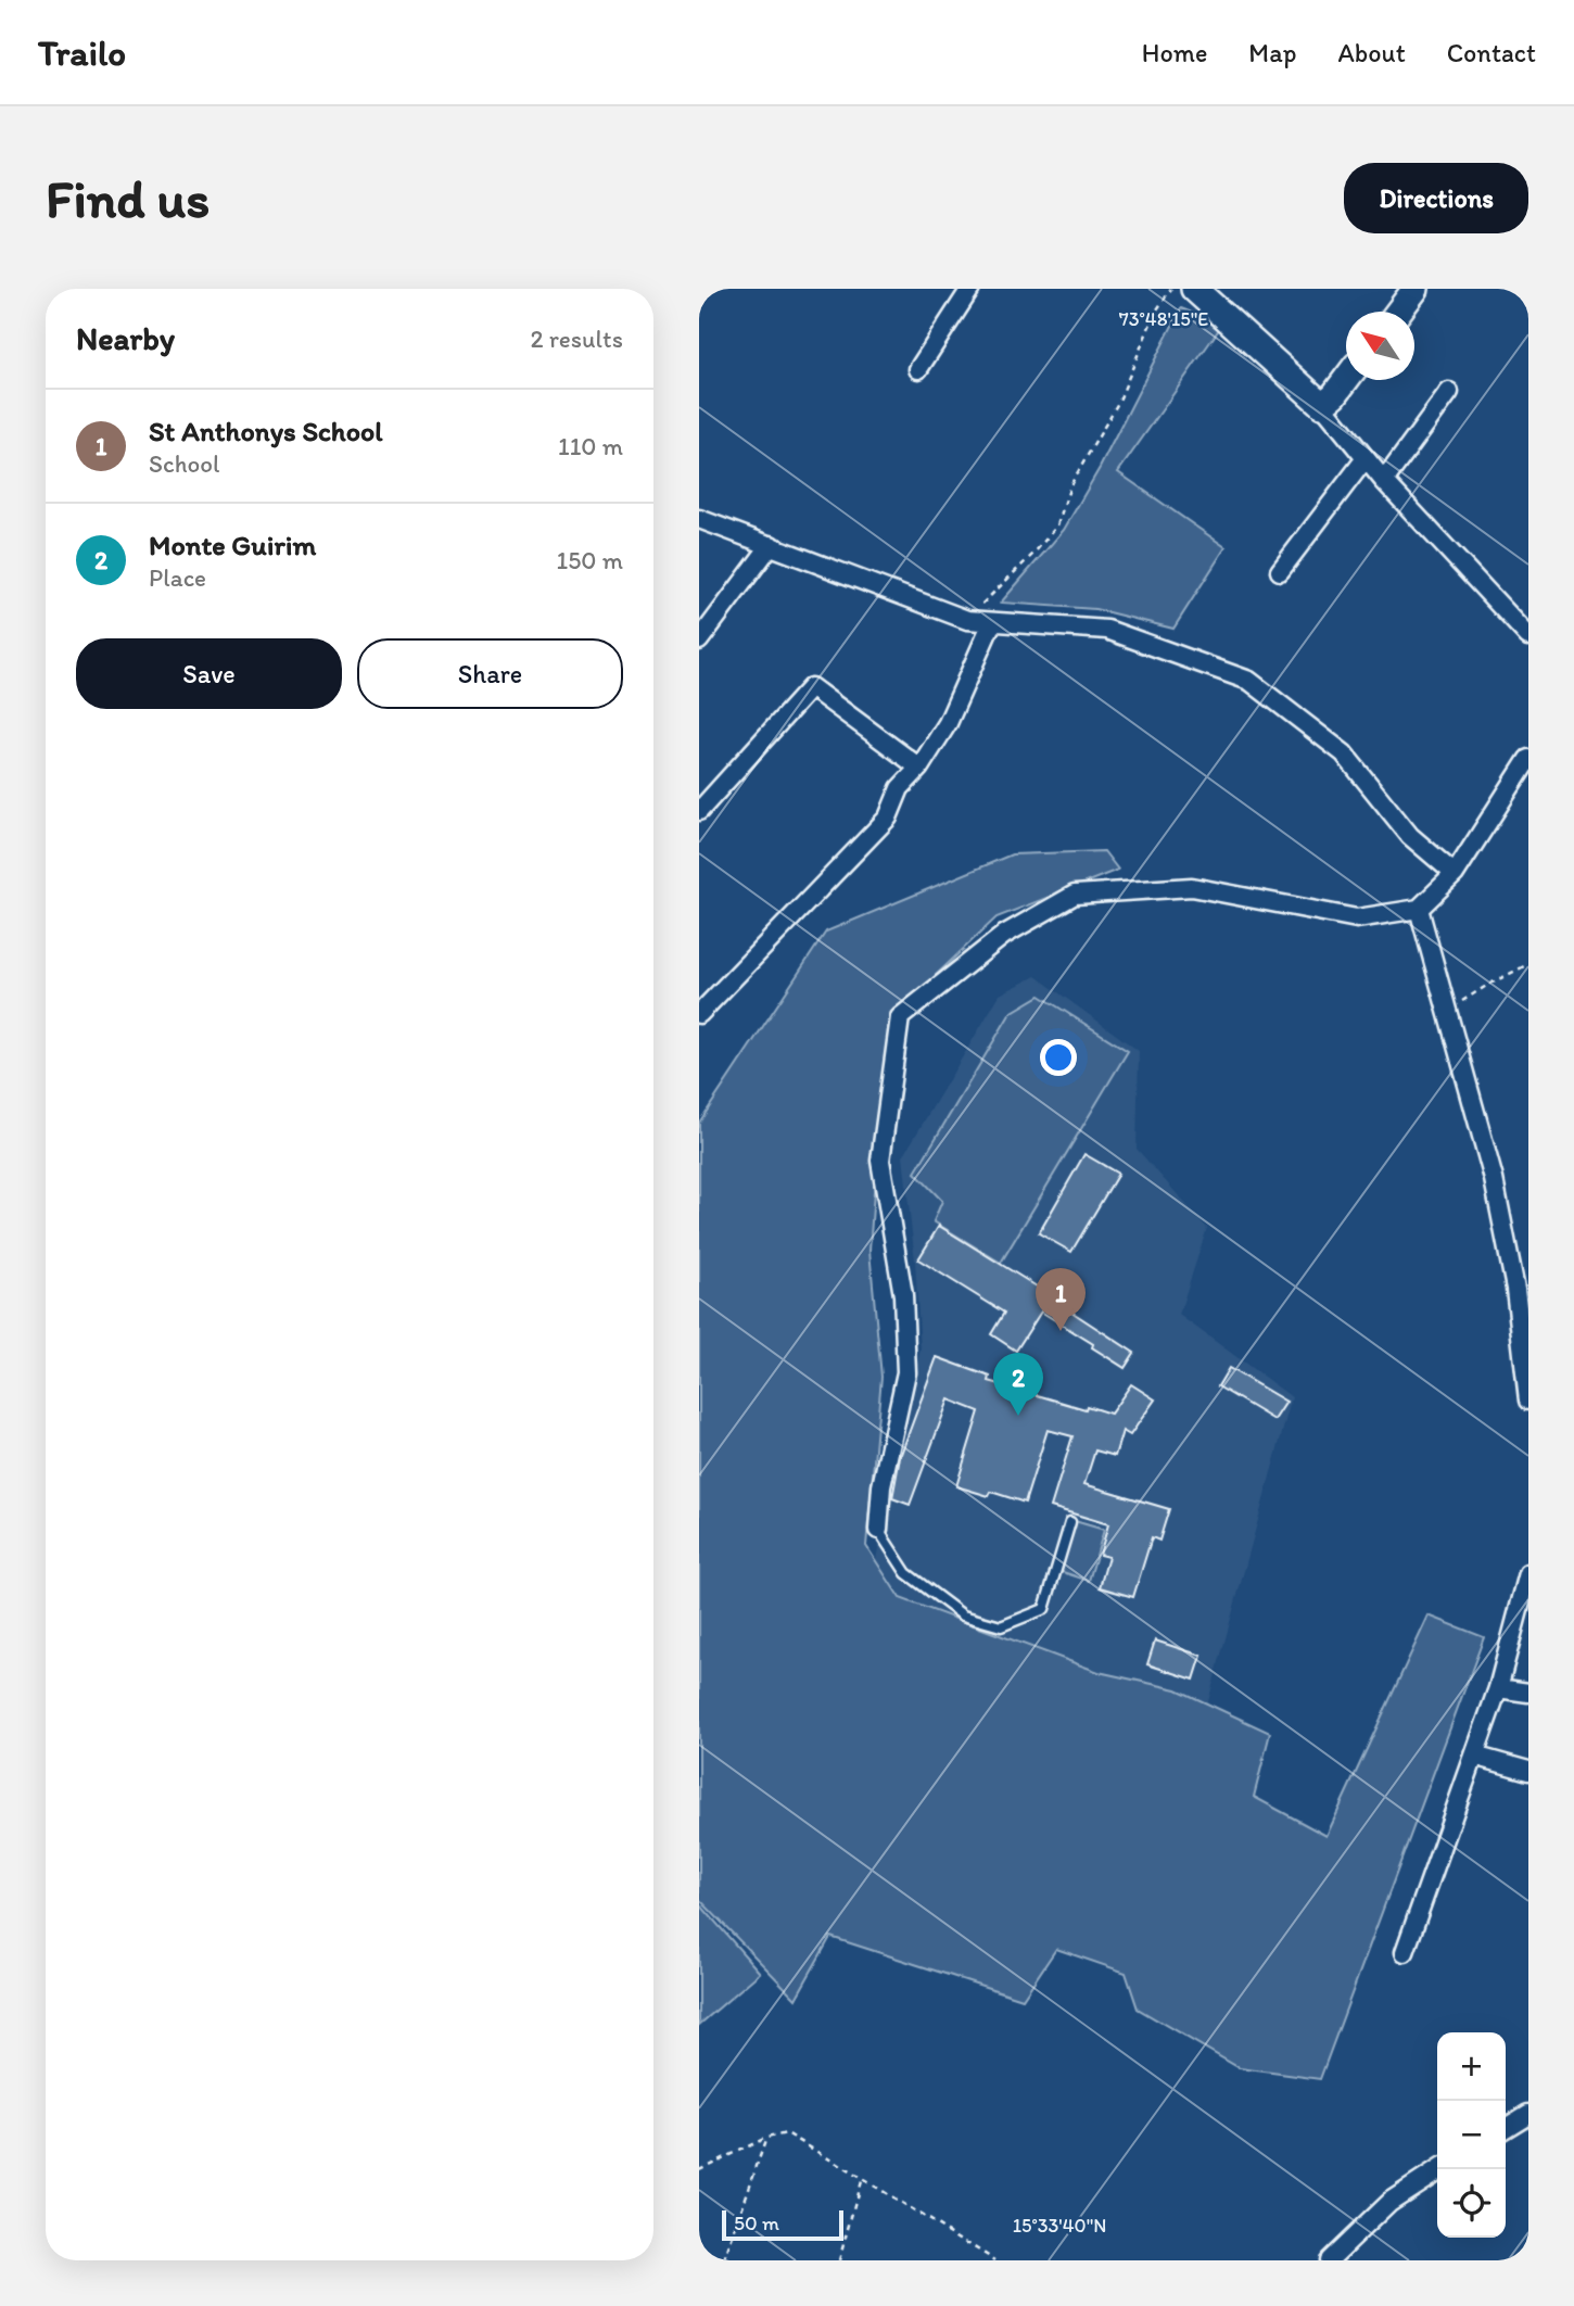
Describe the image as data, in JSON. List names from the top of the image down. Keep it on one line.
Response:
{"scale_bar":"50 m","north":"top left","page":{"header":"Trailo","nav":["Home","Map","About","Contact"],"buttons":["Directions",["Save","Share"]],"title":"Find us","heading":["Nearby","2 results"],"list":[{"mark":"1","name":"St Anthonys School","note":"School","value":"110 m"},{"mark":"2","name":"Monte Guirim","note":"Place","value":"150 m"}],"pins":["1","2"],"map_buttons":["+","−"],"scale":"50 m"},"coordinates":["73°48'15\"E","15°33'40\"N"]}
